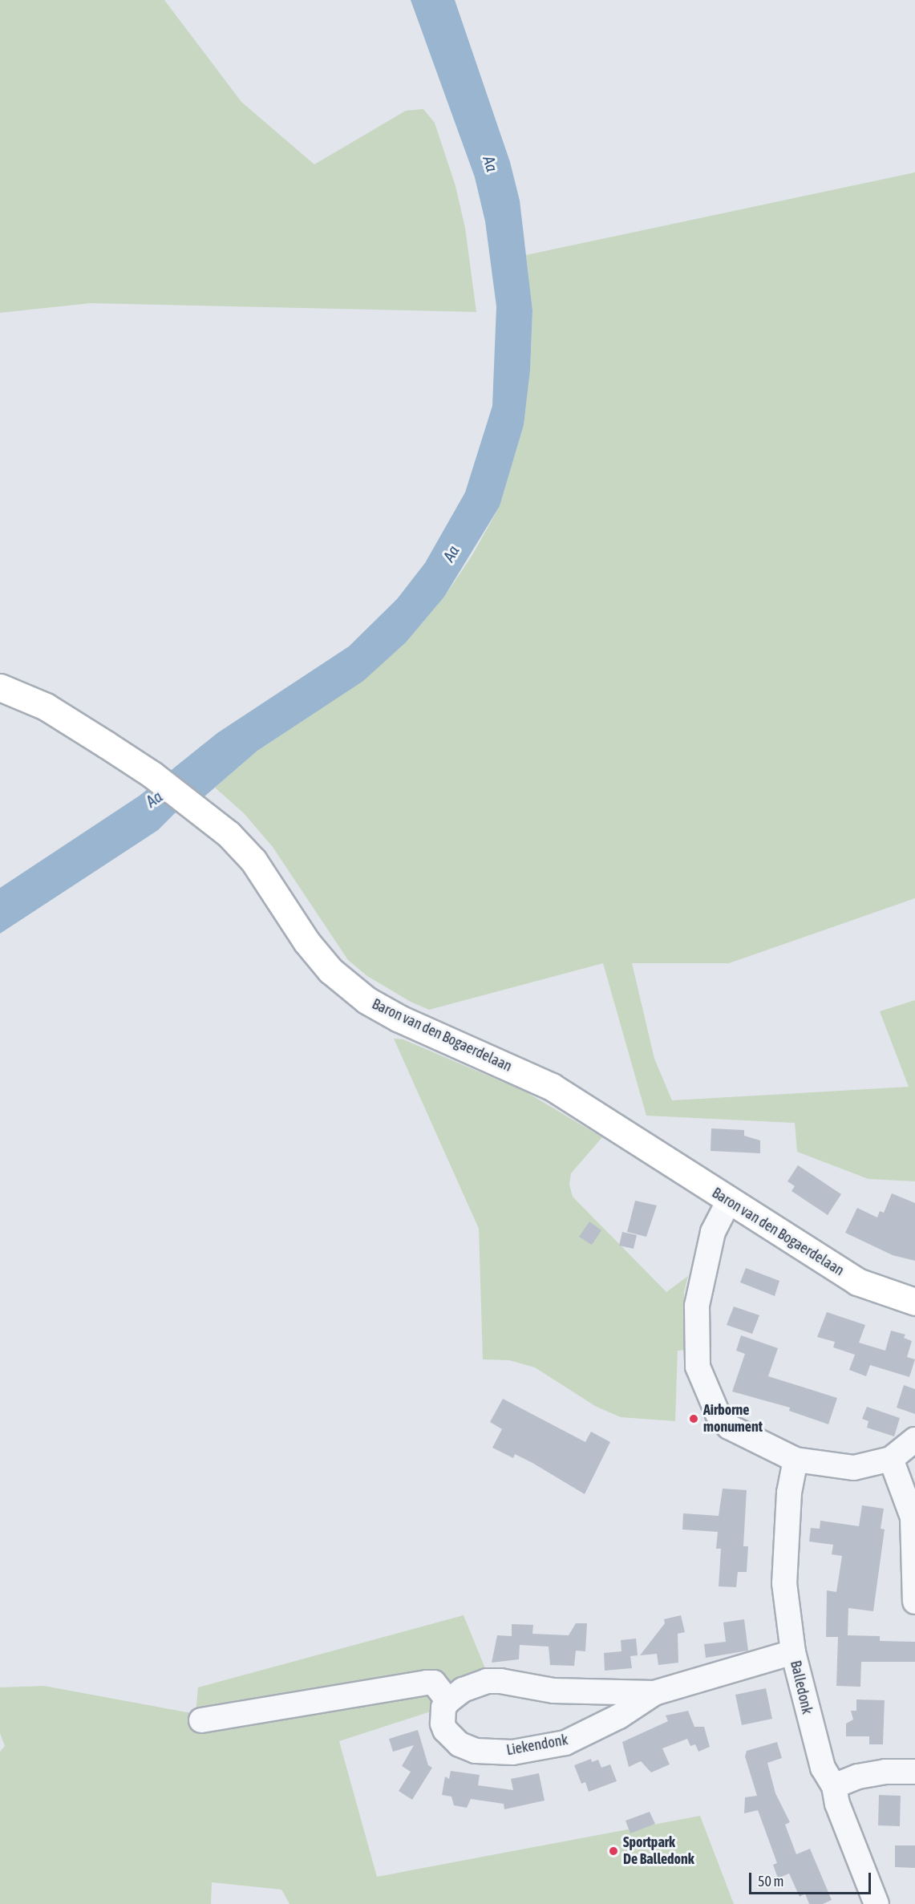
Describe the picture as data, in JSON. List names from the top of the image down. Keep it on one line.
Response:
{"streets":{"main road":["Baron van den Bogaerdelaan"],"street":["Balledonk","Liekendonk"]},"crossings":[["Balledonk","Liekendonk"]],"water":["Aa"],"places":["Airborne monument","Sportpark De Balledonk"],"scale_bar":"50 m"}
